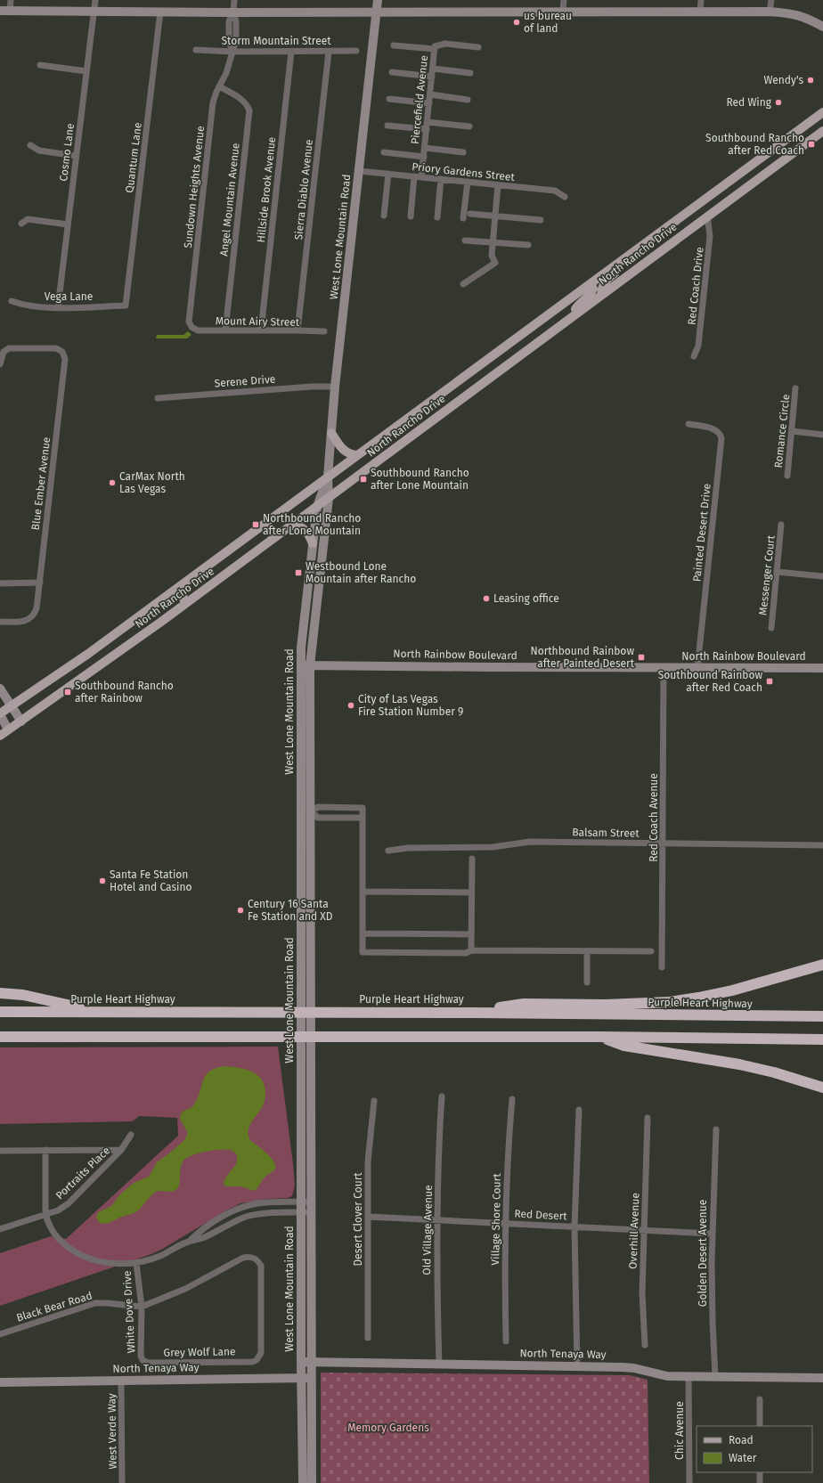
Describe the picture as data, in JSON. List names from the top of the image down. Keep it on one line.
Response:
{"streets":{"highway":["Purple Heart Highway"],"main road":["West Lone Mountain Road","North Rancho Drive","North Rainbow Boulevard","North Tenaya Way"],"street":["Storm Mountain Street","Piercefield Avenue","Cosmo Lane","Quantum Lane","Priory Gardens Street","Sundown Heights Avenue","Hillside Brook Avenue","Sierra Diablo Avenue","Angel Mountain Avenue","Red Coach Drive","Vega Lane","Mount Airy Street","Serene Drive","Romance Circle","Blue Ember Avenue","Painted Desert Drive","Messenger Court","Red Coach Avenue","Balsam Street","Portraits Place","Red Desert","Desert Clover Court","Village Shore Court","Old Village Avenue","Overhill Avenue","Golden Desert Avenue","Black Bear Road","White Dove Drive","Grey Wolf Lane","Chic Avenue","West Verde Way"]},"crossings":[["Storm Mountain Street","Sundown Heights Avenue"],["Storm Mountain Street","Hillside Brook Avenue"],["Storm Mountain Street","Sierra Diablo Avenue"],["Piercefield Avenue","Priory Gardens Street"],["Cosmo Lane","Vega Lane"],["Quantum Lane","Vega Lane"],["Priory Gardens Street","West Lone Mountain Road"],["Sundown Heights Avenue","Angel Mountain Avenue"],["Sundown Heights Avenue","Mount Airy Street"],["Hillside Brook Avenue","Mount Airy Street"],["Sierra Diablo Avenue","Mount Airy Street"],["Angel Mountain Avenue","Mount Airy Street"],["West Lone Mountain Road","North Rancho Drive"],["West Lone Mountain Road","Serene Drive"],["West Lone Mountain Road","North Rainbow Boulevard"],["West Lone Mountain Road","North Tenaya Way"],["North Rancho Drive","Red Coach Drive"],["Painted Desert Drive","North Rainbow Boulevard"],["North Rainbow Boulevard","Red Coach Avenue"],["Red Coach Avenue","Balsam Street"],["Red Desert","Desert Clover Court"],["Red Desert","Village Shore Court"],["Red Desert","Old Village Avenue"],["Red Desert","Overhill Avenue"],["Red Desert","Golden Desert Avenue"],["Old Village Avenue","North Tenaya Way"],["Golden Desert Avenue","North Tenaya Way"],["Black Bear Road","White Dove Drive"],["Black Bear Road","Grey Wolf Lane"],["White Dove Drive","Grey Wolf Lane"],["North Tenaya Way","Chic Avenue"],["North Tenaya Way","West Verde Way"]],"parks":["Memory Gardens"],"places":{"other":["us bureau of land","Wendy's","Red Wing","CarMax North Las Vegas","Leasing office","City of Las Vegas Fire Station Number 9","Santa Fe Station Hotel and Casino","Century 16 Santa Fe Station and XD"],"transit":["Southbound Rancho after Red Coach","Southbound Rancho after Lone Mountain","Northbound Rancho after Lone Mountain","Westbound Lone Mountain after Rancho","Northbound Rainbow after Painted Desert","Southbound Rainbow after Red Coach","Southbound Rancho after Rainbow"]},"legend":["Road","Water"]}
